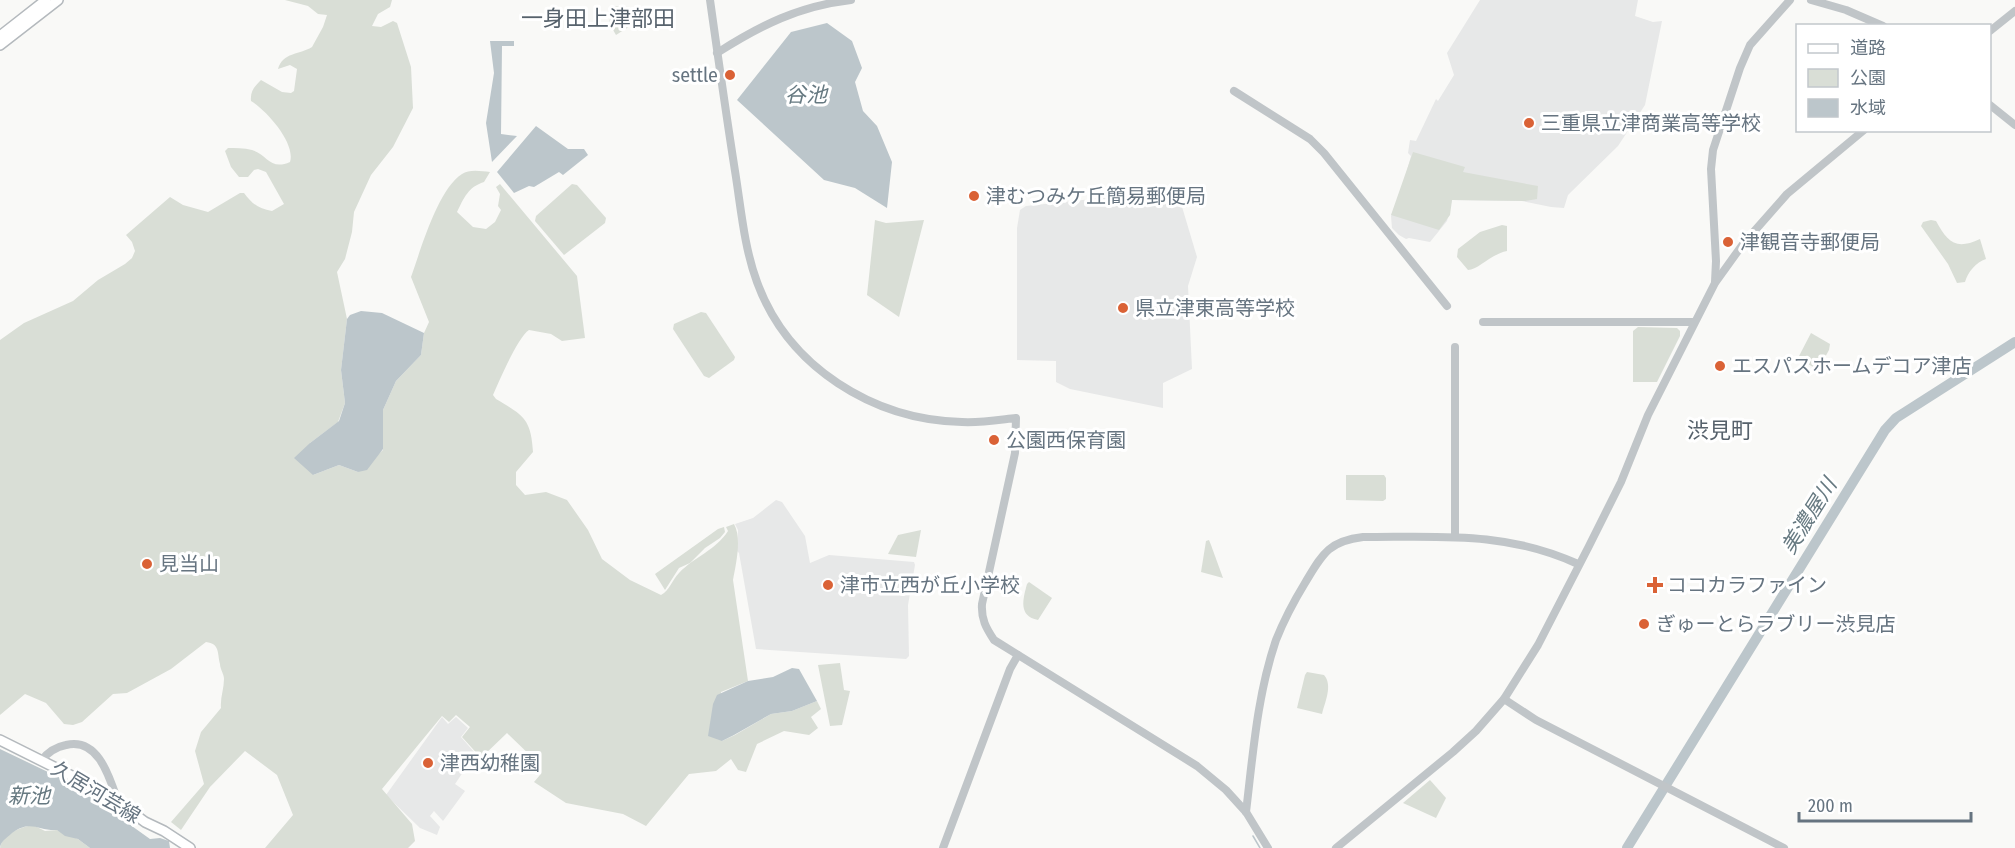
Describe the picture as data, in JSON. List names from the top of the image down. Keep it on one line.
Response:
{"streets":{"main road":["久居河芸線"]},"districts":["一身田上津部田","渋見町"],"water":["谷池","美濃屋川","新池"],"places":{"other":["settle","三重県立津商業高等学校","津むつみケ丘簡易郵便局","津観音寺郵便局","県立津東高等学校","エスパスホームデコア津店","公園西保育園","見当山","津市立西が丘小学校","ぎゅーとらラブリー渋見店","津西幼稚園"],"health":["ココカラファイン"]},"legend":["道路","公園","水域"],"scale_bar":"200 m"}
